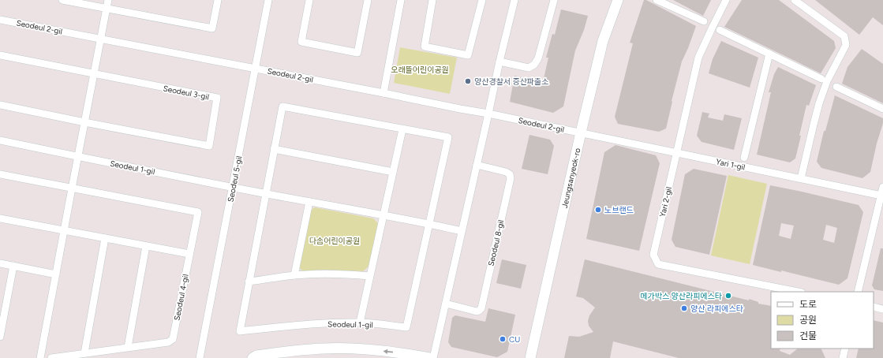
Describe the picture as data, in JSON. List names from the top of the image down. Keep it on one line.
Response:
{"streets":{"street":["Seodeul 2-gil","Seodeul 3-gil","Yari 1-gil","Seodeul 1-gil","Jeungsanyeok-ro","Seodeul 5-gil","Yari 2-gil","Seodeul 8-gil","Seodeul 4-gil"]},"crossings":[["Seodeul 2-gil","Yari 1-gil"],["Seodeul 2-gil","Jeungsanyeok-ro"],["Seodeul 2-gil","Seodeul 5-gil"],["Yari 1-gil","Jeungsanyeok-ro"],["Yari 1-gil","Yari 2-gil"],["Seodeul 1-gil","Seodeul 5-gil"]],"parks":["오래뜰어린이공원","다솜어린이공원"],"places":["양산경찰서 증산파출소","노브랜드","메가박스 양산라피에스타","양산 라피에스타","CU"],"legend":["도로","공원","건물"]}
